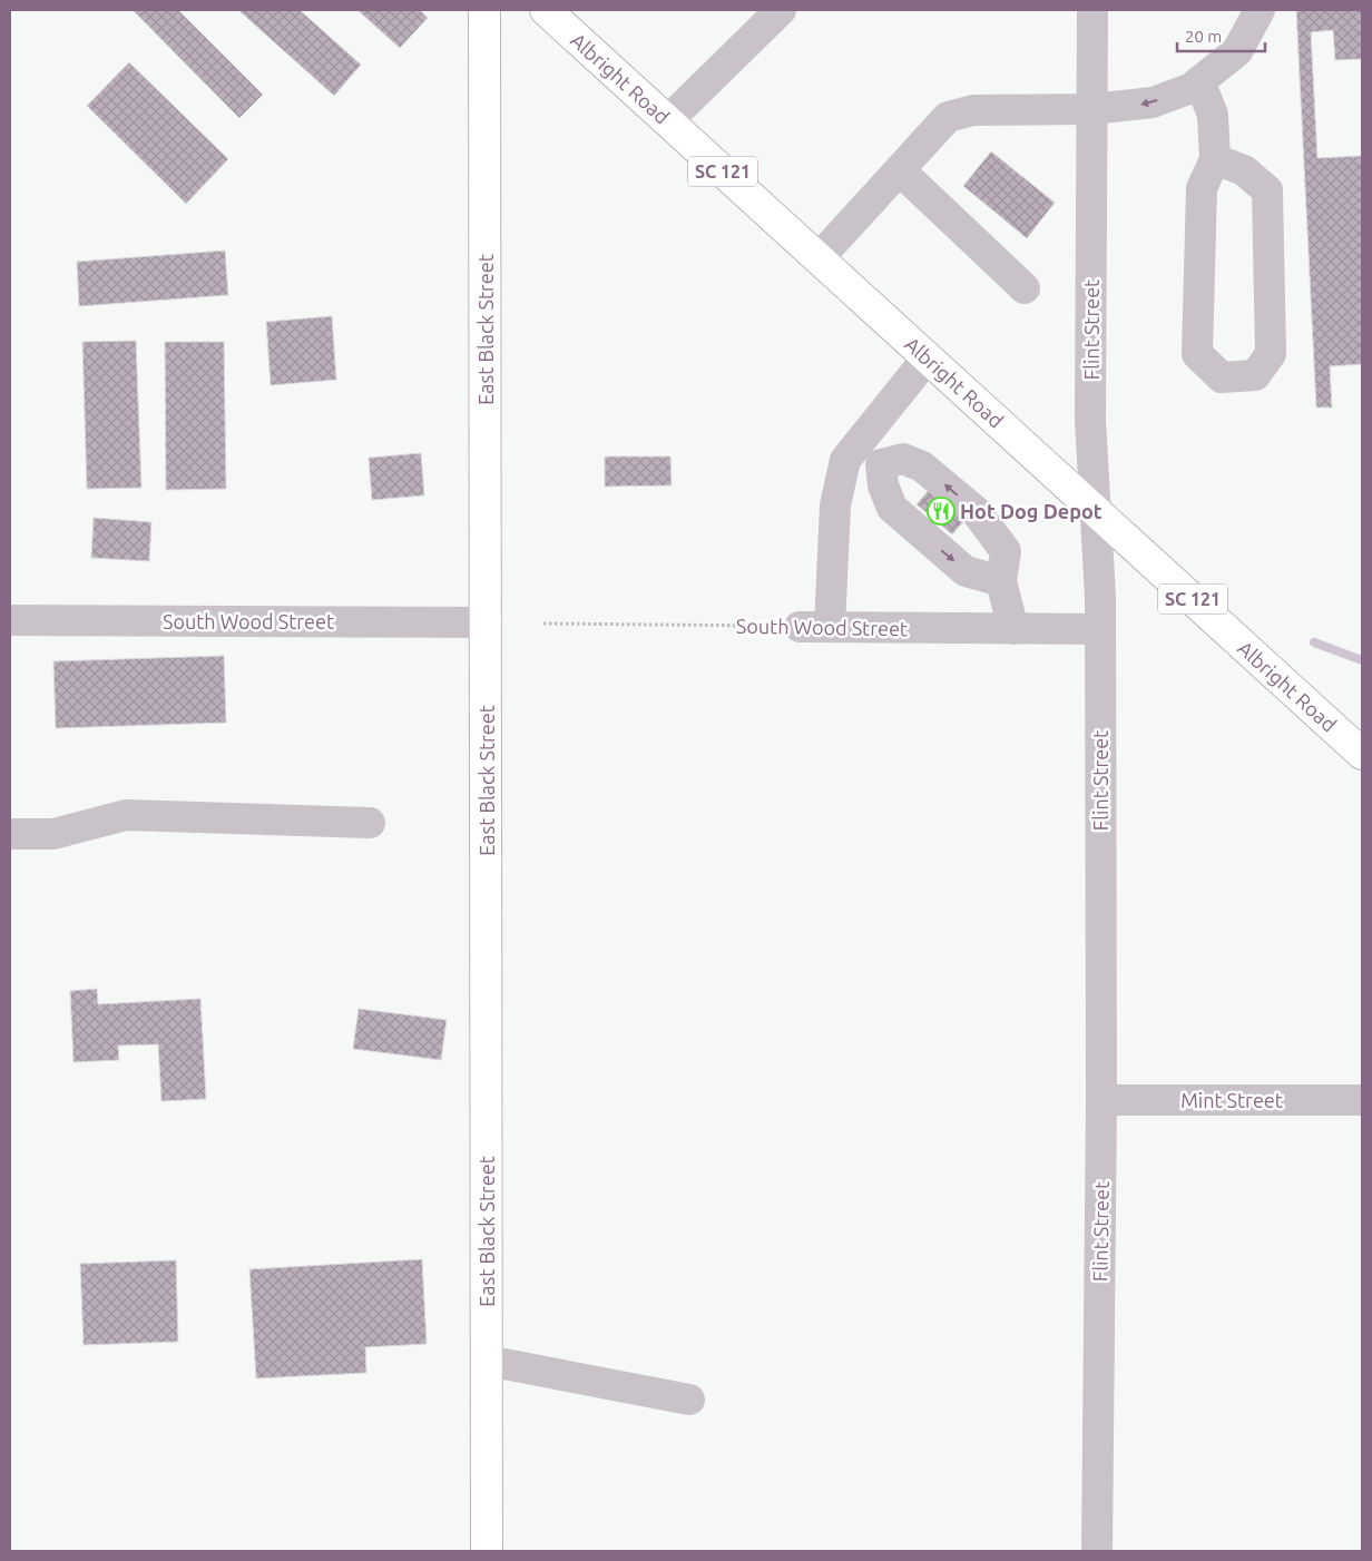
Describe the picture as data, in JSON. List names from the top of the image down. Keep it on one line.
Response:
{"streets":{"main road":["Albright Road","SC 121","East Black Street"],"street":["Flint Street","South Wood Street","Mint Street"]},"crossings":[["Albright Road","Flint Street"],["East Black Street","South Wood Street"],["Flint Street","South Wood Street"],["Flint Street","Mint Street"]],"places":{"restaurant":["Hot Dog Depot"]},"scale_bar":"20 m"}
